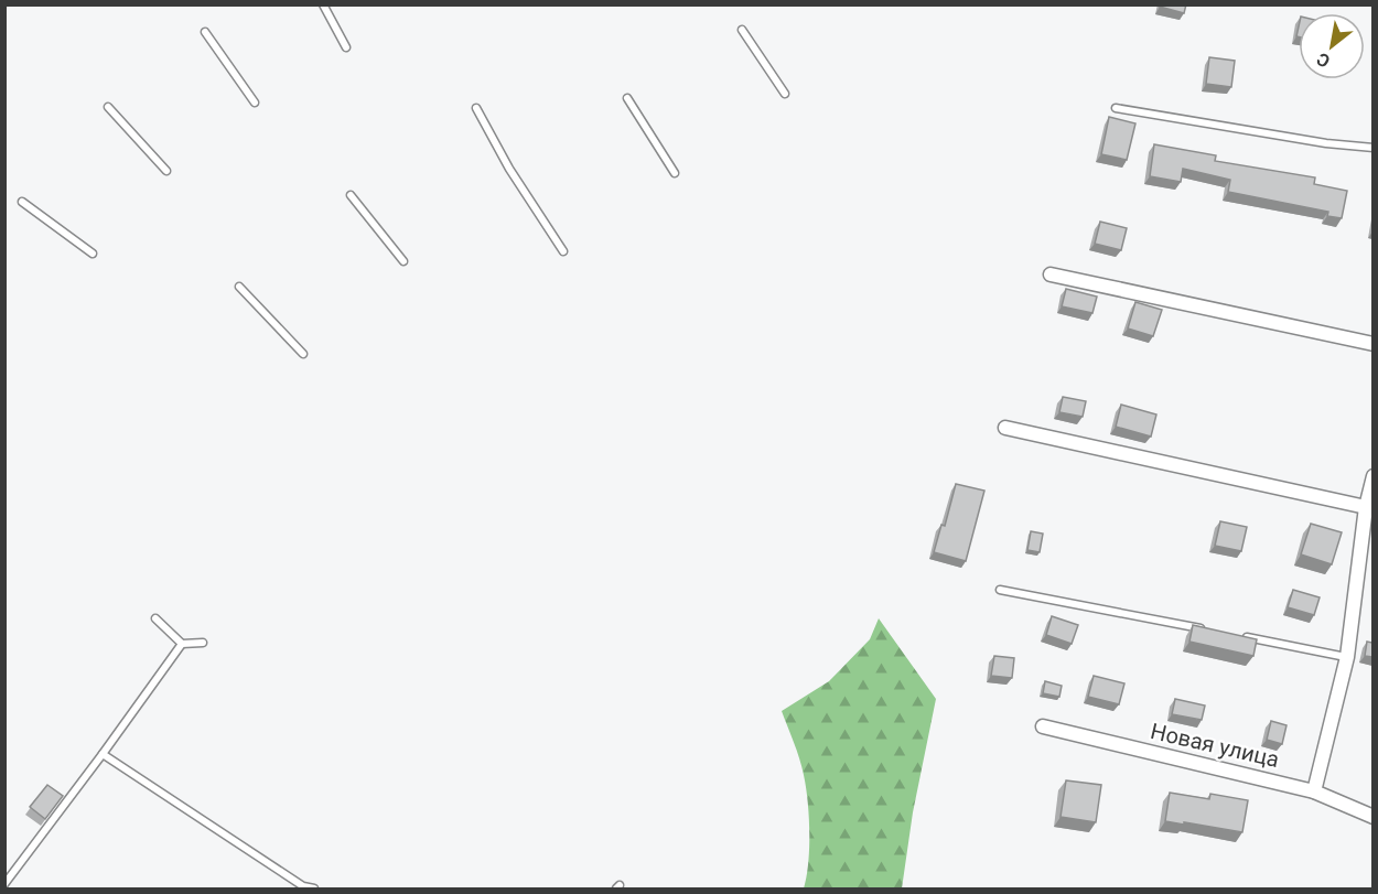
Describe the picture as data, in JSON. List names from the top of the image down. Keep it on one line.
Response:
{"streets":{"street":["Новая улица"]},"north":"bottom left"}
